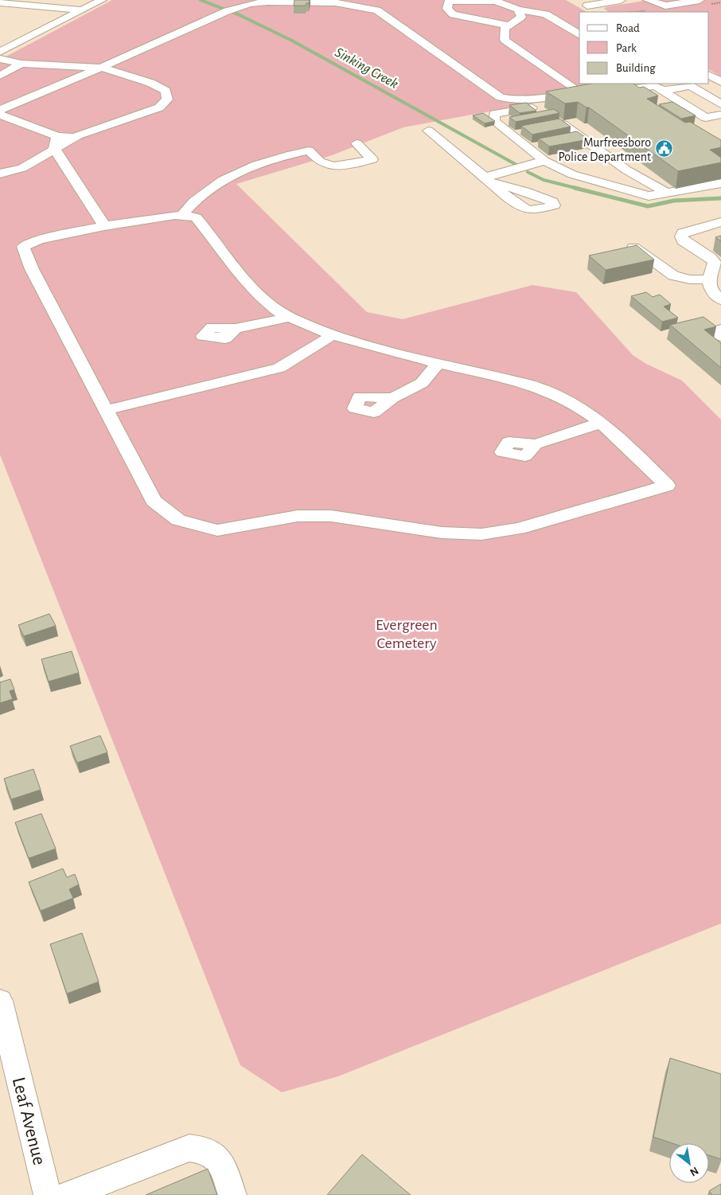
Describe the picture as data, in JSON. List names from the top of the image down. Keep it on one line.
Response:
{"streets":{"street":["Leaf Avenue"]},"water":["Sinking Creek"],"parks":["Evergreen Cemetery"],"places":{"public building":["Murfreesboro Police Department"]},"legend":["Road","Park","Building"],"north":"bottom right"}
